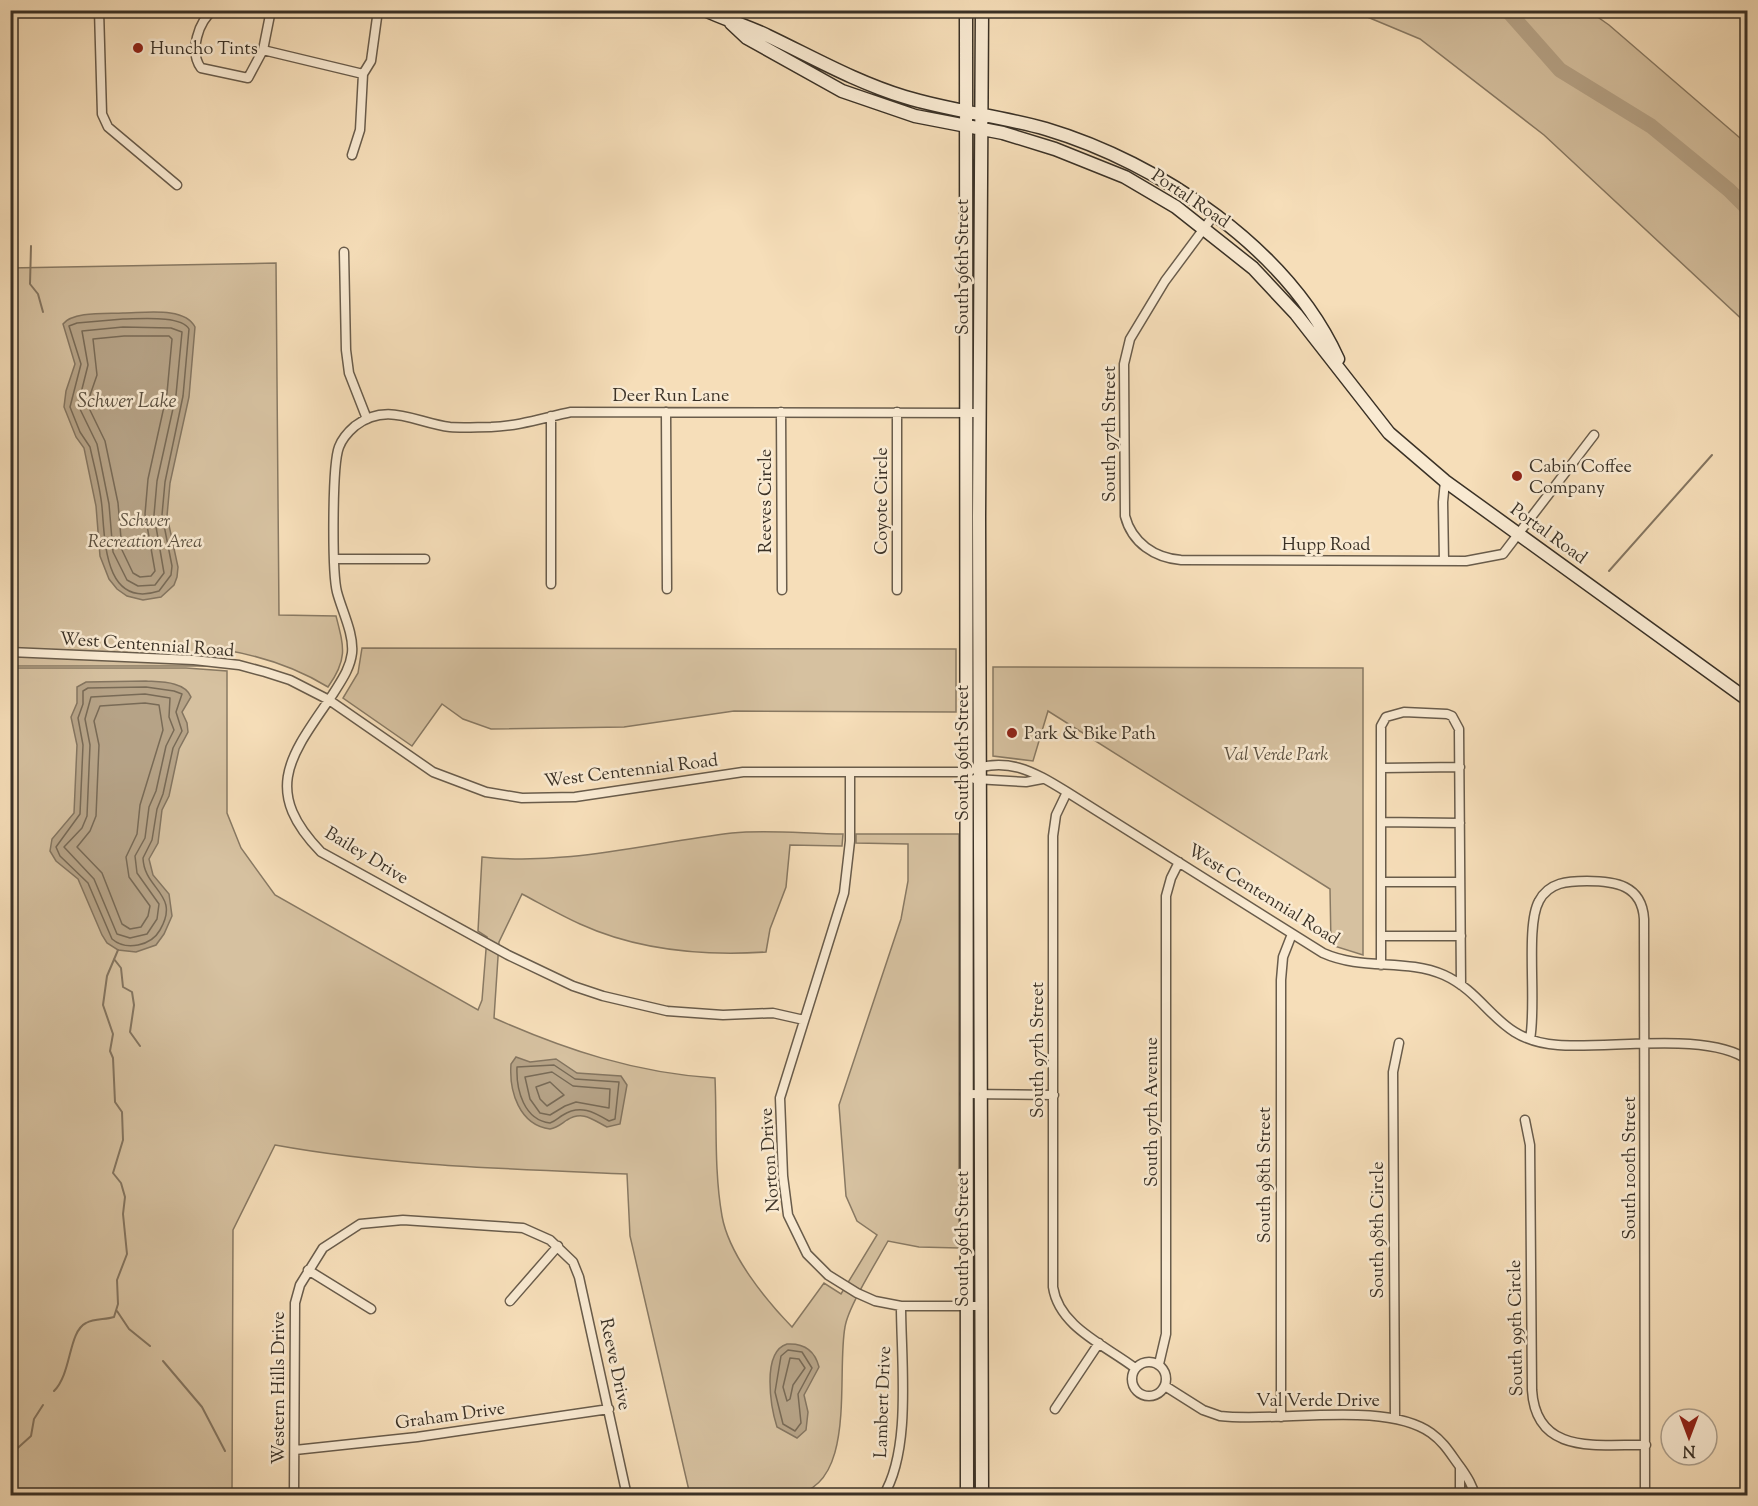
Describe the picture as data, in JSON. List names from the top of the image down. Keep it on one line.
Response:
{"streets":{"main road":["Portal Road","South 96th Street"],"street":["Deer Run Lane","South 97th Street","Reeves Circle","Coyote Circle","Hupp Road","West Centennial Road","Bailey Drive","South 97th Avenue","Norton Drive","South 100th Street","South 98th Street","South 98th Circle","South 99th Circle","Reeve Drive","Western Hills Drive","Val Verde Drive","Lambert Drive","Graham Drive"]},"crossings":[["Portal Road","South 96th Street"],["Portal Road","South 97th Street"],["Portal Road","Hupp Road"],["South 96th Street","Deer Run Lane"],["South 96th Street","West Centennial Road"],["South 96th Street","Norton Drive"],["Deer Run Lane","Reeves Circle"],["Deer Run Lane","Coyote Circle"],["Deer Run Lane","Bailey Drive"],["South 97th Street","Hupp Road"],["South 97th Street","West Centennial Road"],["West Centennial Road","Bailey Drive"],["West Centennial Road","South 97th Avenue"],["West Centennial Road","Norton Drive"],["West Centennial Road","South 100th Street"],["West Centennial Road","South 98th Street"],["Bailey Drive","Norton Drive"],["South 97th Avenue","Val Verde Drive"],["Norton Drive","Lambert Drive"],["South 100th Street","South 99th Circle"],["South 98th Street","Val Verde Drive"],["South 98th Circle","Val Verde Drive"],["Reeve Drive","Western Hills Drive"],["Reeve Drive","Graham Drive"],["Western Hills Drive","Graham Drive"]],"water":["Schwer Lake"],"parks":["Schwer Recreation Area","Val Verde Park"],"places":["Huncho Tints","Cabin Coffee Company","Park & Bike Path"],"north":"bottom"}
